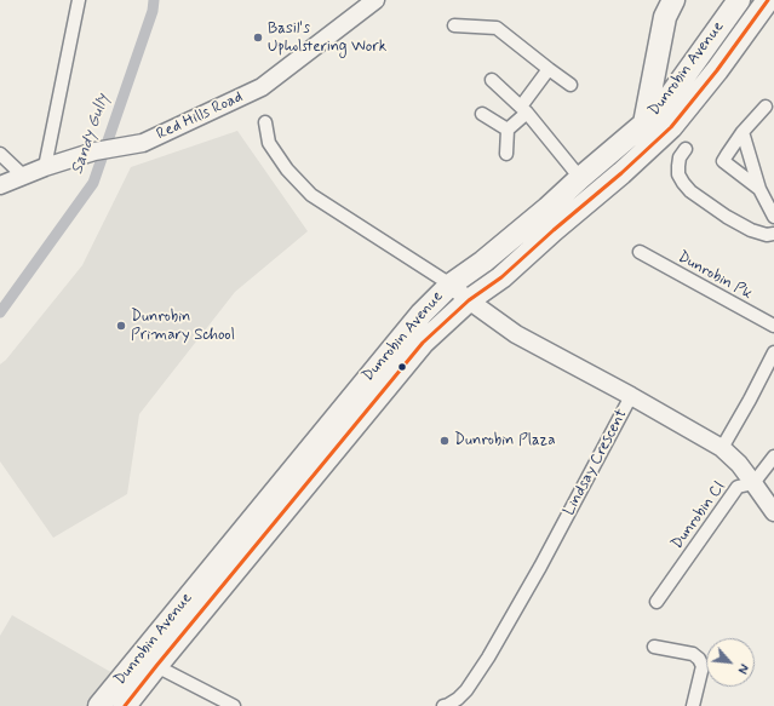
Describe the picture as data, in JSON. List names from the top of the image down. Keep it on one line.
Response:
{"streets":{"highway":["Dunrobin Avenue"],"main road":["Red Hills Road","Lindsay Crescent"],"street":["Dunrobin Pk","Dunrobin Cl"]},"crossings":[["Dunrobin Avenue","Lindsay Crescent"]],"water":["Sandy Gully"],"places":["Basil's Upholstering Work","Dunrobin Primary School","Dunrobin Plaza"],"north":"bottom right"}
